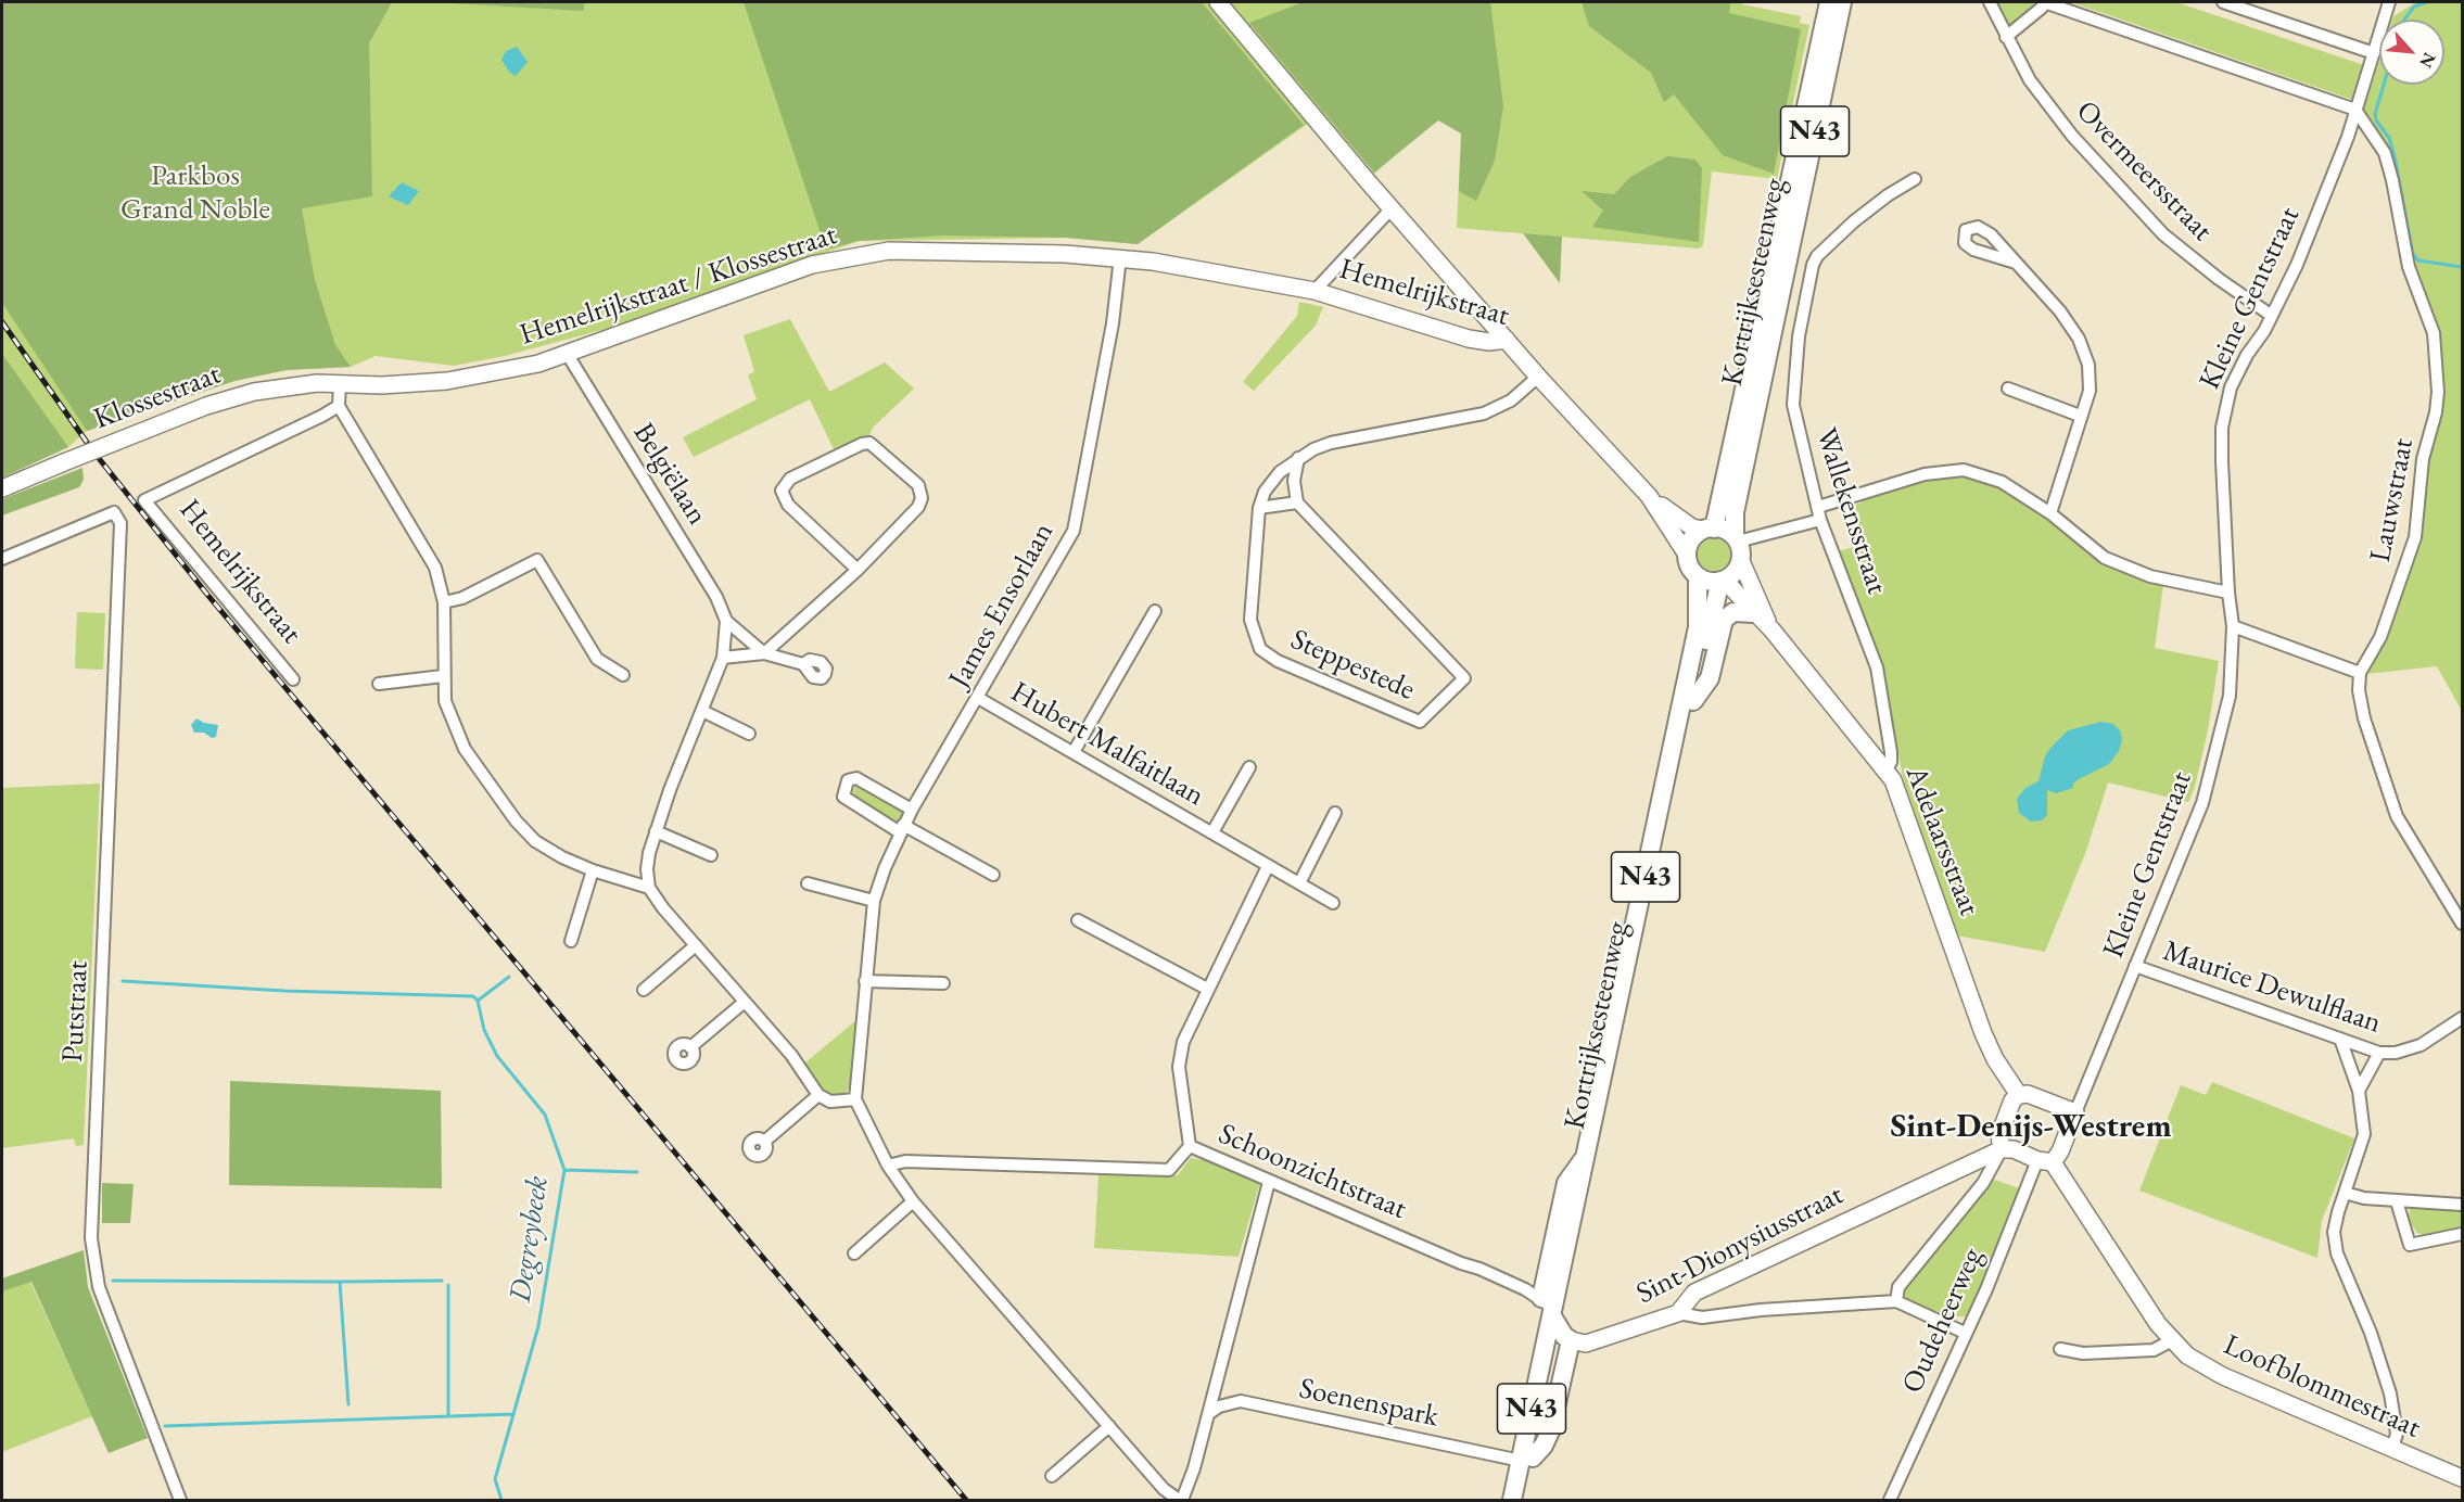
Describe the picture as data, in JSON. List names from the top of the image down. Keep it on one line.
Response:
{"streets":{"main road":["N43","Kortrijksesteenweg"],"street":["Overmeersstraat","Hemelrijkstraat / Klossestraat","Hemelrijkstraat","Kleine Gentstraat","Klossestraat","Belgiëlaan","Lauwstraat","Wallekensstraat","James Ensorlaan","Steppestede","Hubert Malfaitlaan","Adelaarsstraat","Maurice Dewulflaan","Putstraat","Schoonzichtstraat","Sint-Dionysiusstraat","Oudeheerweg","Loofblommestraat","Soenenspark"]},"crossings":[["N43","Kortrijksesteenweg"],["N43","Hemelrijkstraat"],["N43","Adelaarsstraat"],["N43","Schoonzichtstraat"],["Overmeersstraat","Kleine Gentstraat"],["Kortrijksesteenweg","Hemelrijkstraat"],["Kortrijksesteenweg","Adelaarsstraat"],["Kortrijksesteenweg","Sint-Dionysiusstraat"],["Kortrijksesteenweg","Soenenspark"],["Hemelrijkstraat / Klossestraat","Hemelrijkstraat"],["Hemelrijkstraat / Klossestraat","Klossestraat"],["Hemelrijkstraat / Klossestraat","Belgiëlaan"],["Hemelrijkstraat / Klossestraat","James Ensorlaan"],["Hemelrijkstraat","Steppestede"],["Hemelrijkstraat","Adelaarsstraat"],["Kleine Gentstraat","Lauwstraat"],["Kleine Gentstraat","Maurice Dewulflaan"],["Wallekensstraat","Adelaarsstraat"],["James Ensorlaan","Hubert Malfaitlaan"],["Oudeheerweg","Loofblommestraat"]],"districts":["Sint-Denijs-Westrem"],"water":["Degreybeek"],"parks":["Parkbos Grand Noble"],"north":"bottom right"}
